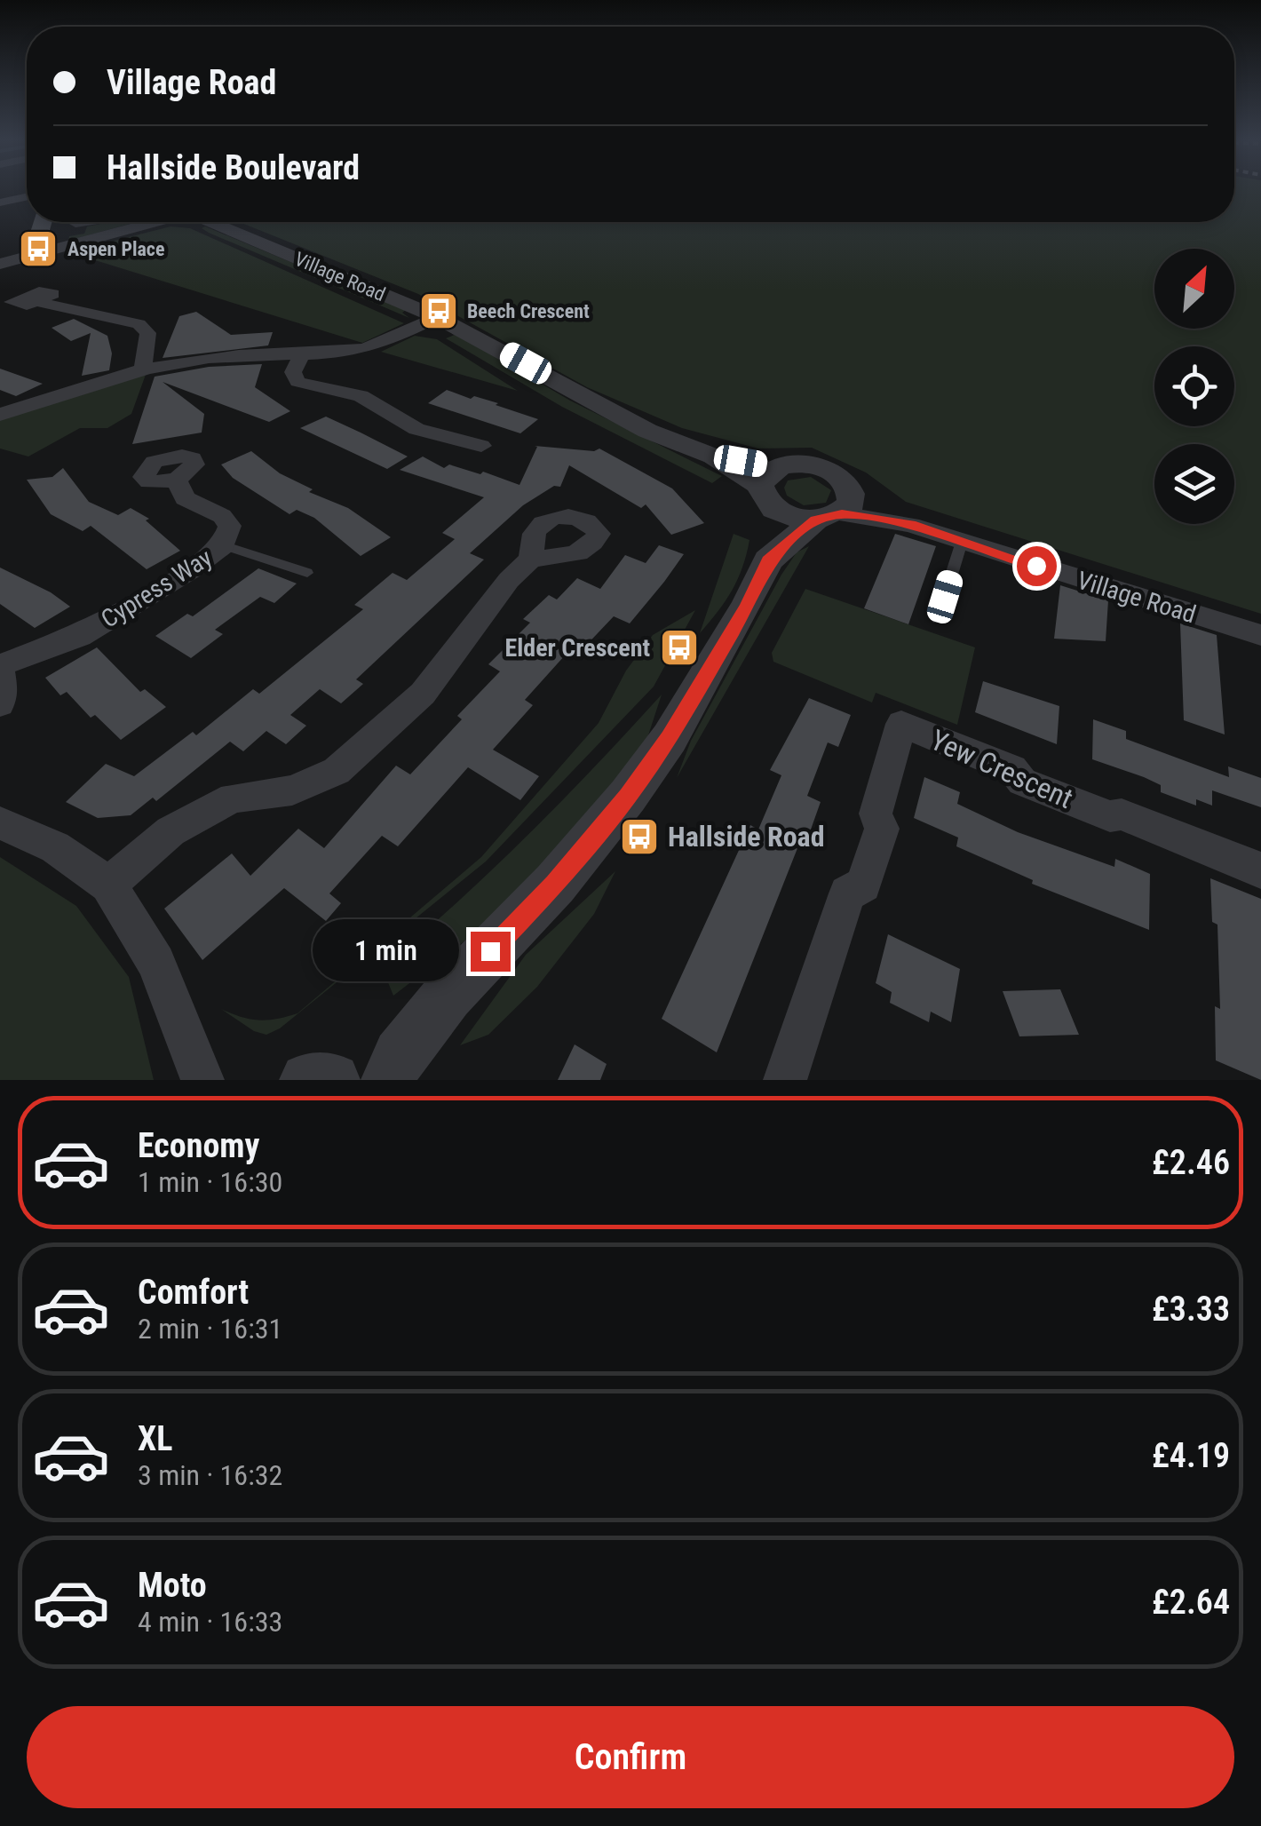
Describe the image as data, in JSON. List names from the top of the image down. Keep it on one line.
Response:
{"streets":{"street":["Village Road","Cypress Way","Yew Crescent"]},"places":{"bus stop":["Aspen Place","Beech Crescent","Elder Crescent","Hallside Road"]},"north":"top right","page":{"banner":["Village Road","Hallside Boulevard"],"bubble":"1 min","list":[{"name":"Economy","note":"1 min · 16:30","value":"£2.46"},{"name":"Comfort","note":"2 min · 16:31","value":"£3.33"},{"name":"XL","note":"3 min · 16:32","value":"£4.19"},{"name":"Moto","note":"4 min · 16:33","value":"£2.64"}],"buttons":"Confirm"}}
